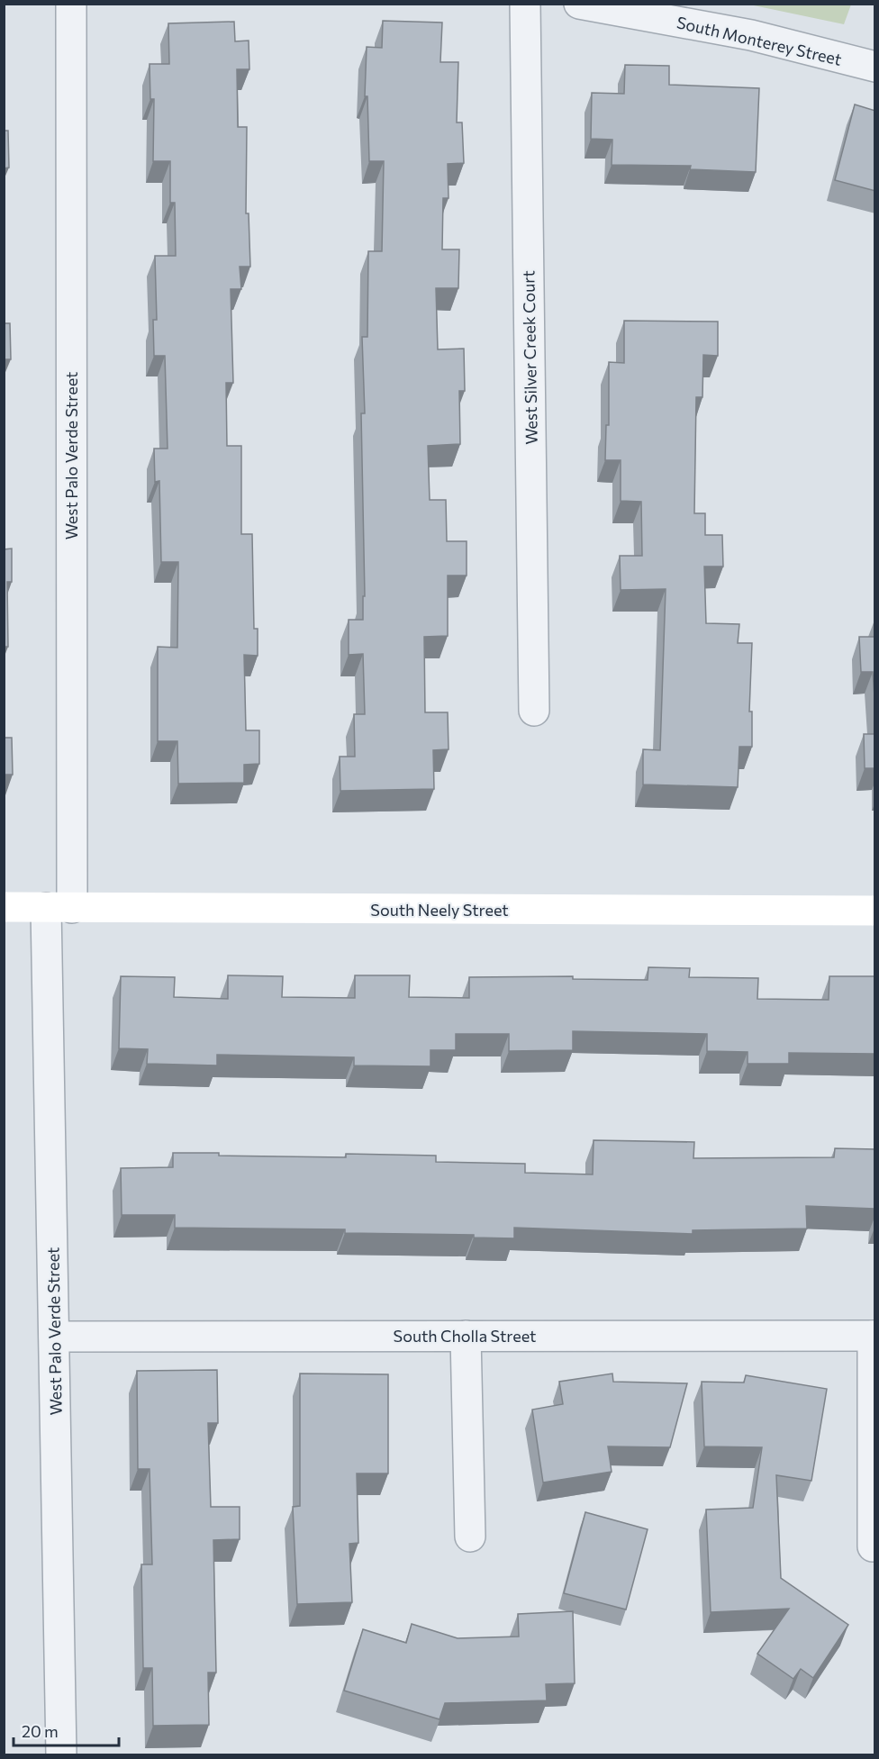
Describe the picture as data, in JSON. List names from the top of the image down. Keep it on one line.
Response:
{"streets":{"street":["South Monterey Street","West Silver Creek Court","West Palo Verde Street","South Neely Street","South Cholla Street"]},"crossings":[["West Palo Verde Street","South Neely Street"],["West Palo Verde Street","South Cholla Street"]],"scale_bar":"20 m"}
